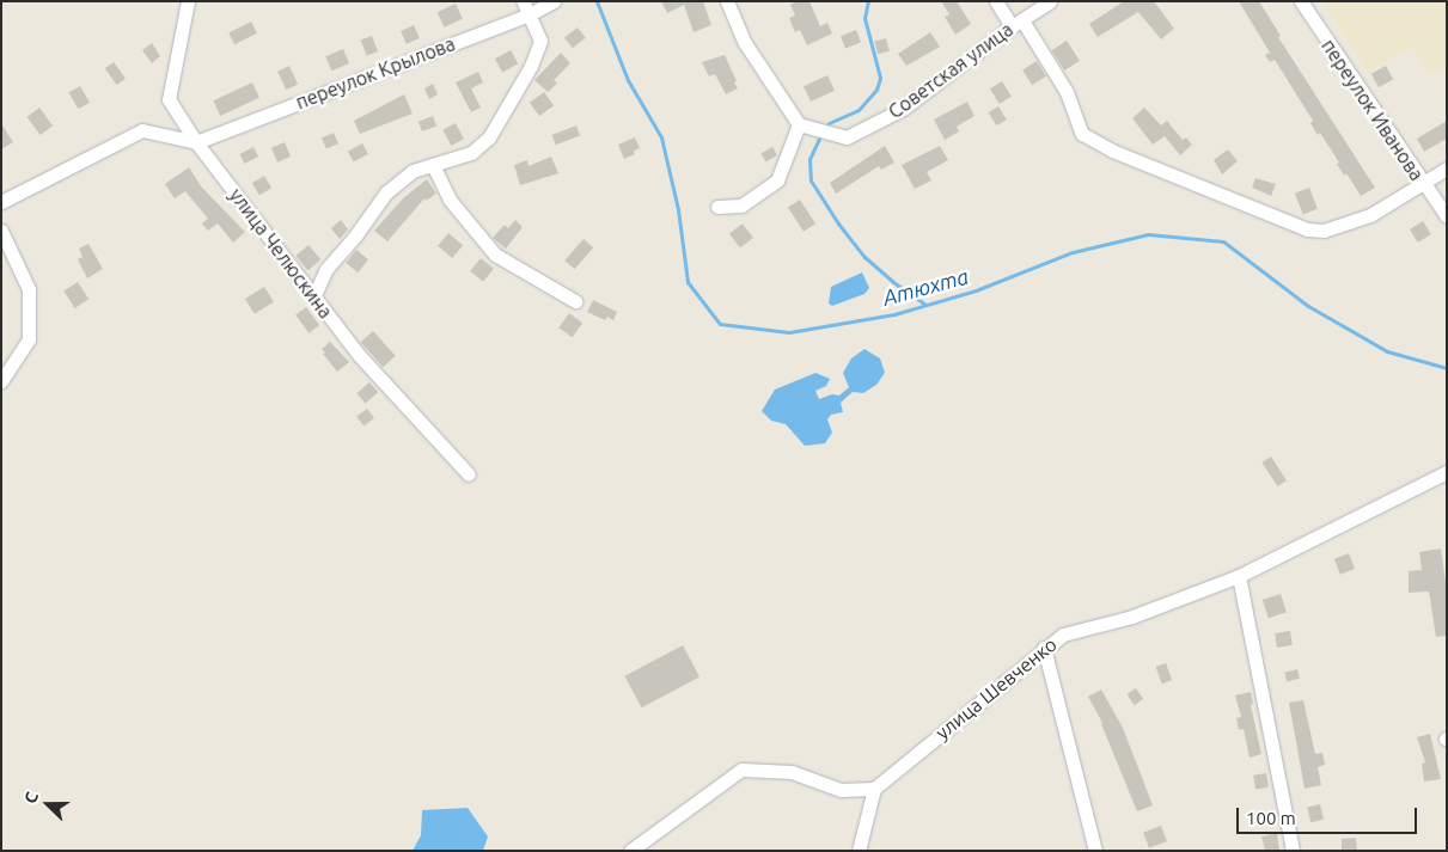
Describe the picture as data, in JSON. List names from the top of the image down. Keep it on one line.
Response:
{"streets":{"street":["Советская улица","переулок Крылова","переулок Иванова","улица Челюскина","улица Шевченко"]},"crossings":[["переулок Крылова","улица Челюскина"]],"water":["Атюхта"],"scale_bar":"100 m","north":"left"}
